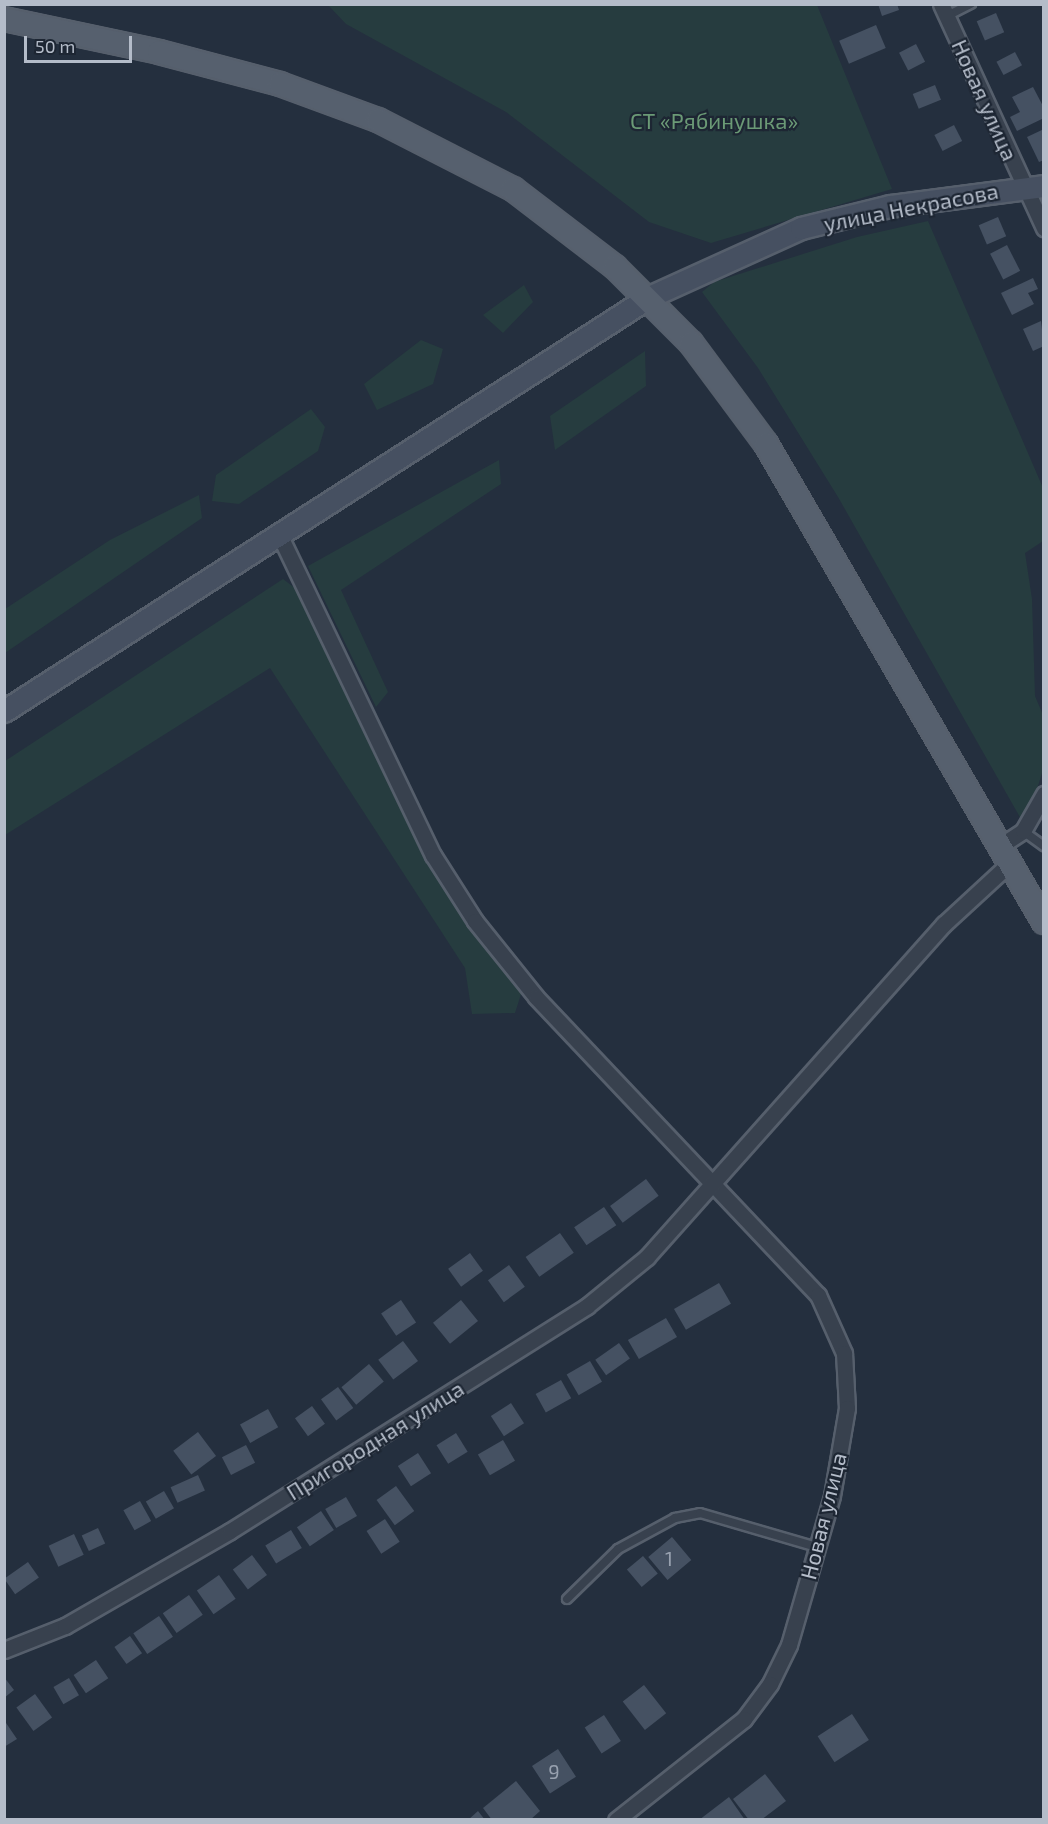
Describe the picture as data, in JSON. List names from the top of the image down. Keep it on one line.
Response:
{"streets":{"street":["Новая улица","улица Некрасова","Пригородная улица"]},"crossings":[["Новая улица","улица Некрасова"],["Новая улица","Пригородная улица"]],"parks":["СТ «Рябинушка»"],"house_numbers":["1","9"],"scale_bar":"50 m"}
